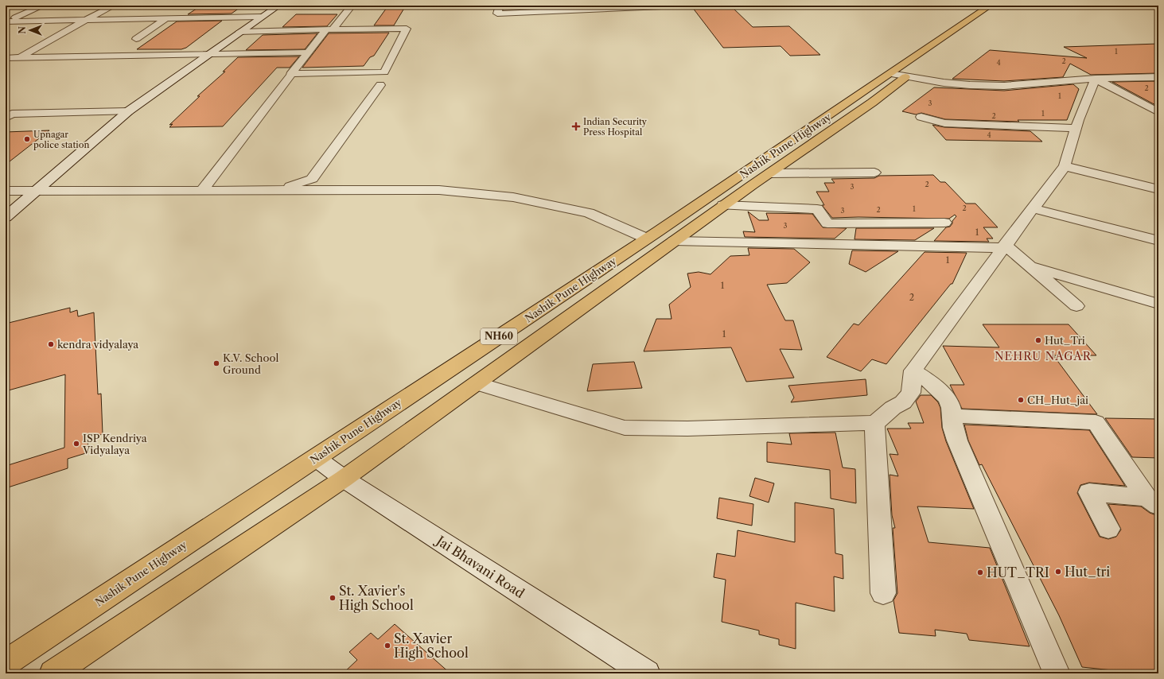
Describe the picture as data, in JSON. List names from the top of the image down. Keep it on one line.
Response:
{"streets":{"highway":["Nashik Pune Highway","NH60"],"street":["Jai Bhavani Road"]},"crossings":[["Nashik Pune Highway","Jai Bhavani Road"]],"districts":["NEHRU NAGAR"],"places":{"health":["Indian Security Press Hospital"],"other":["Upnagar police station","Hut_Tri","kendra vidyalaya","K.V. School Ground","CH_Hut_jai","ISP Kendriya Vidyalaya","Hut_tri","HUT_TRI","St. Xavier's High School","St. Xavier High School"]},"house_numbers":["1","2","4","2","1","3","1","2","4","2","3","2","1","2","3","3","1","1","1","2","1"],"north":"left"}
